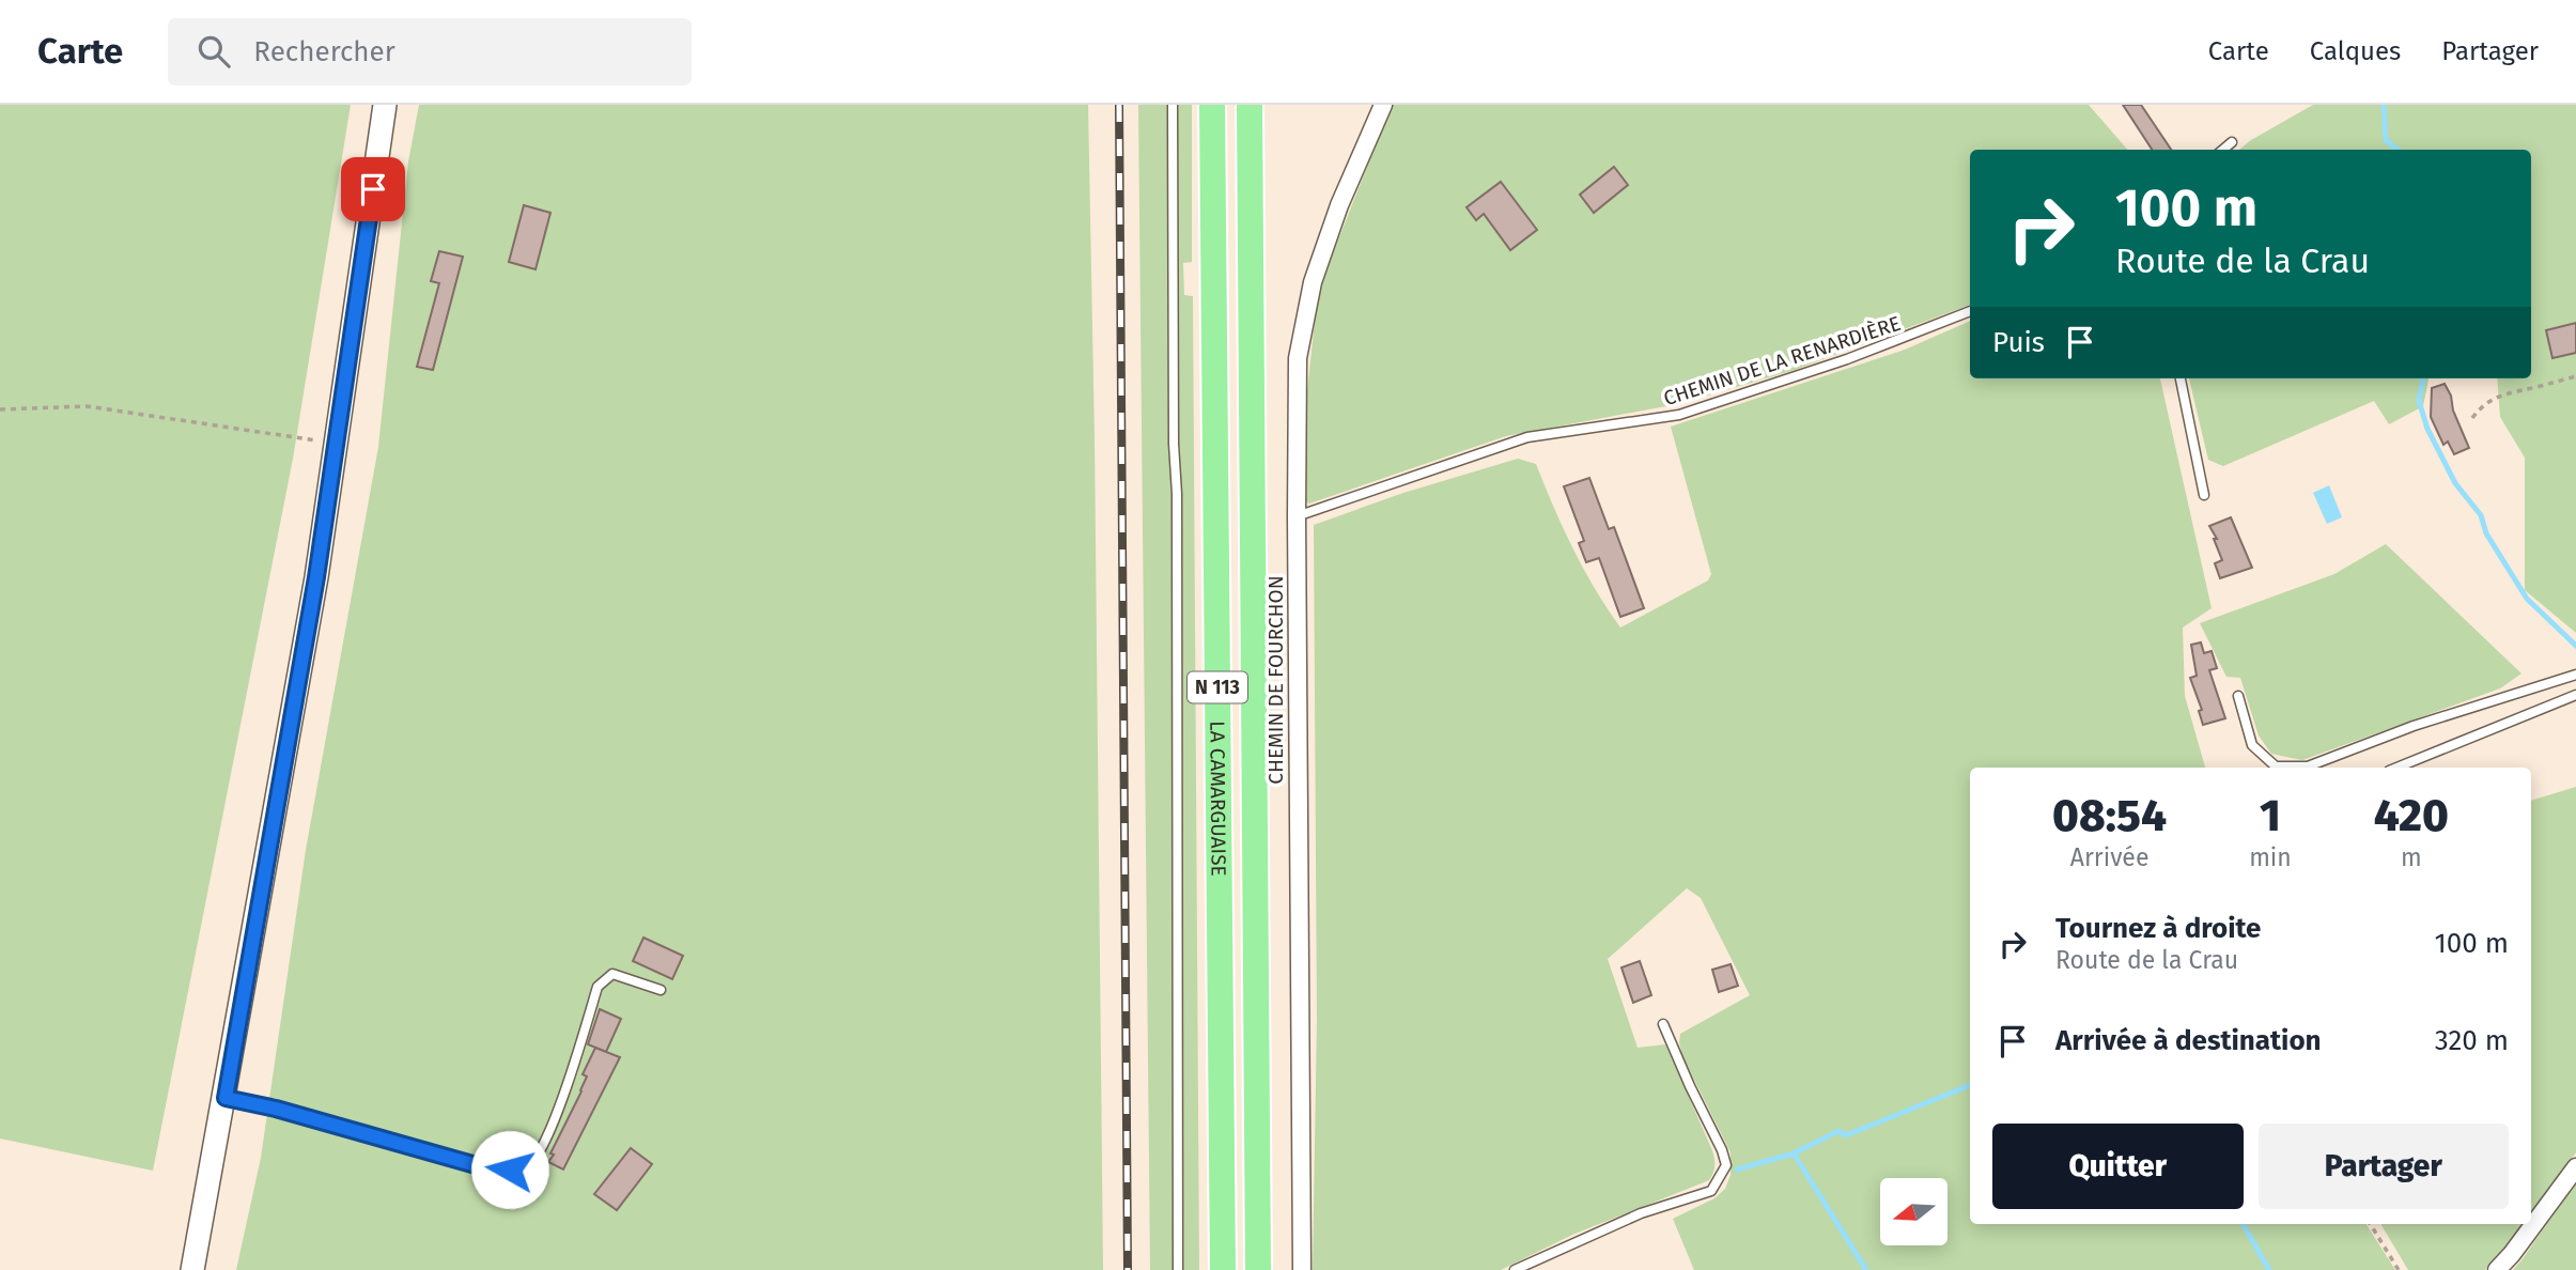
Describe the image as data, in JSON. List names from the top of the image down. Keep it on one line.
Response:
{"streets":{"highway":["N 113","LA CAMARGUAISE"],"street":["CHEMIN DE FOURCHON"],"lane":["CHEMIN DE LA RENARDIÈRE"]},"crossings":[["CHEMIN DE LA RENARDIÈRE","CHEMIN DE FOURCHON"]],"north":"left","page":{"header":"Carte","search":"Rechercher","nav":["Carte","Calques","Partager"],"turn":["100 m","Route de la Crau"],"then":"Puis","eta":["08:54","Arrivée","1","min","420","m"],"list":[{"name":"Tournez à droite","note":"Route de la Crau","value":"100 m"},{"name":"Arrivée à destination","value":"320 m"}],"buttons":["Quitter","Partager"]}}
